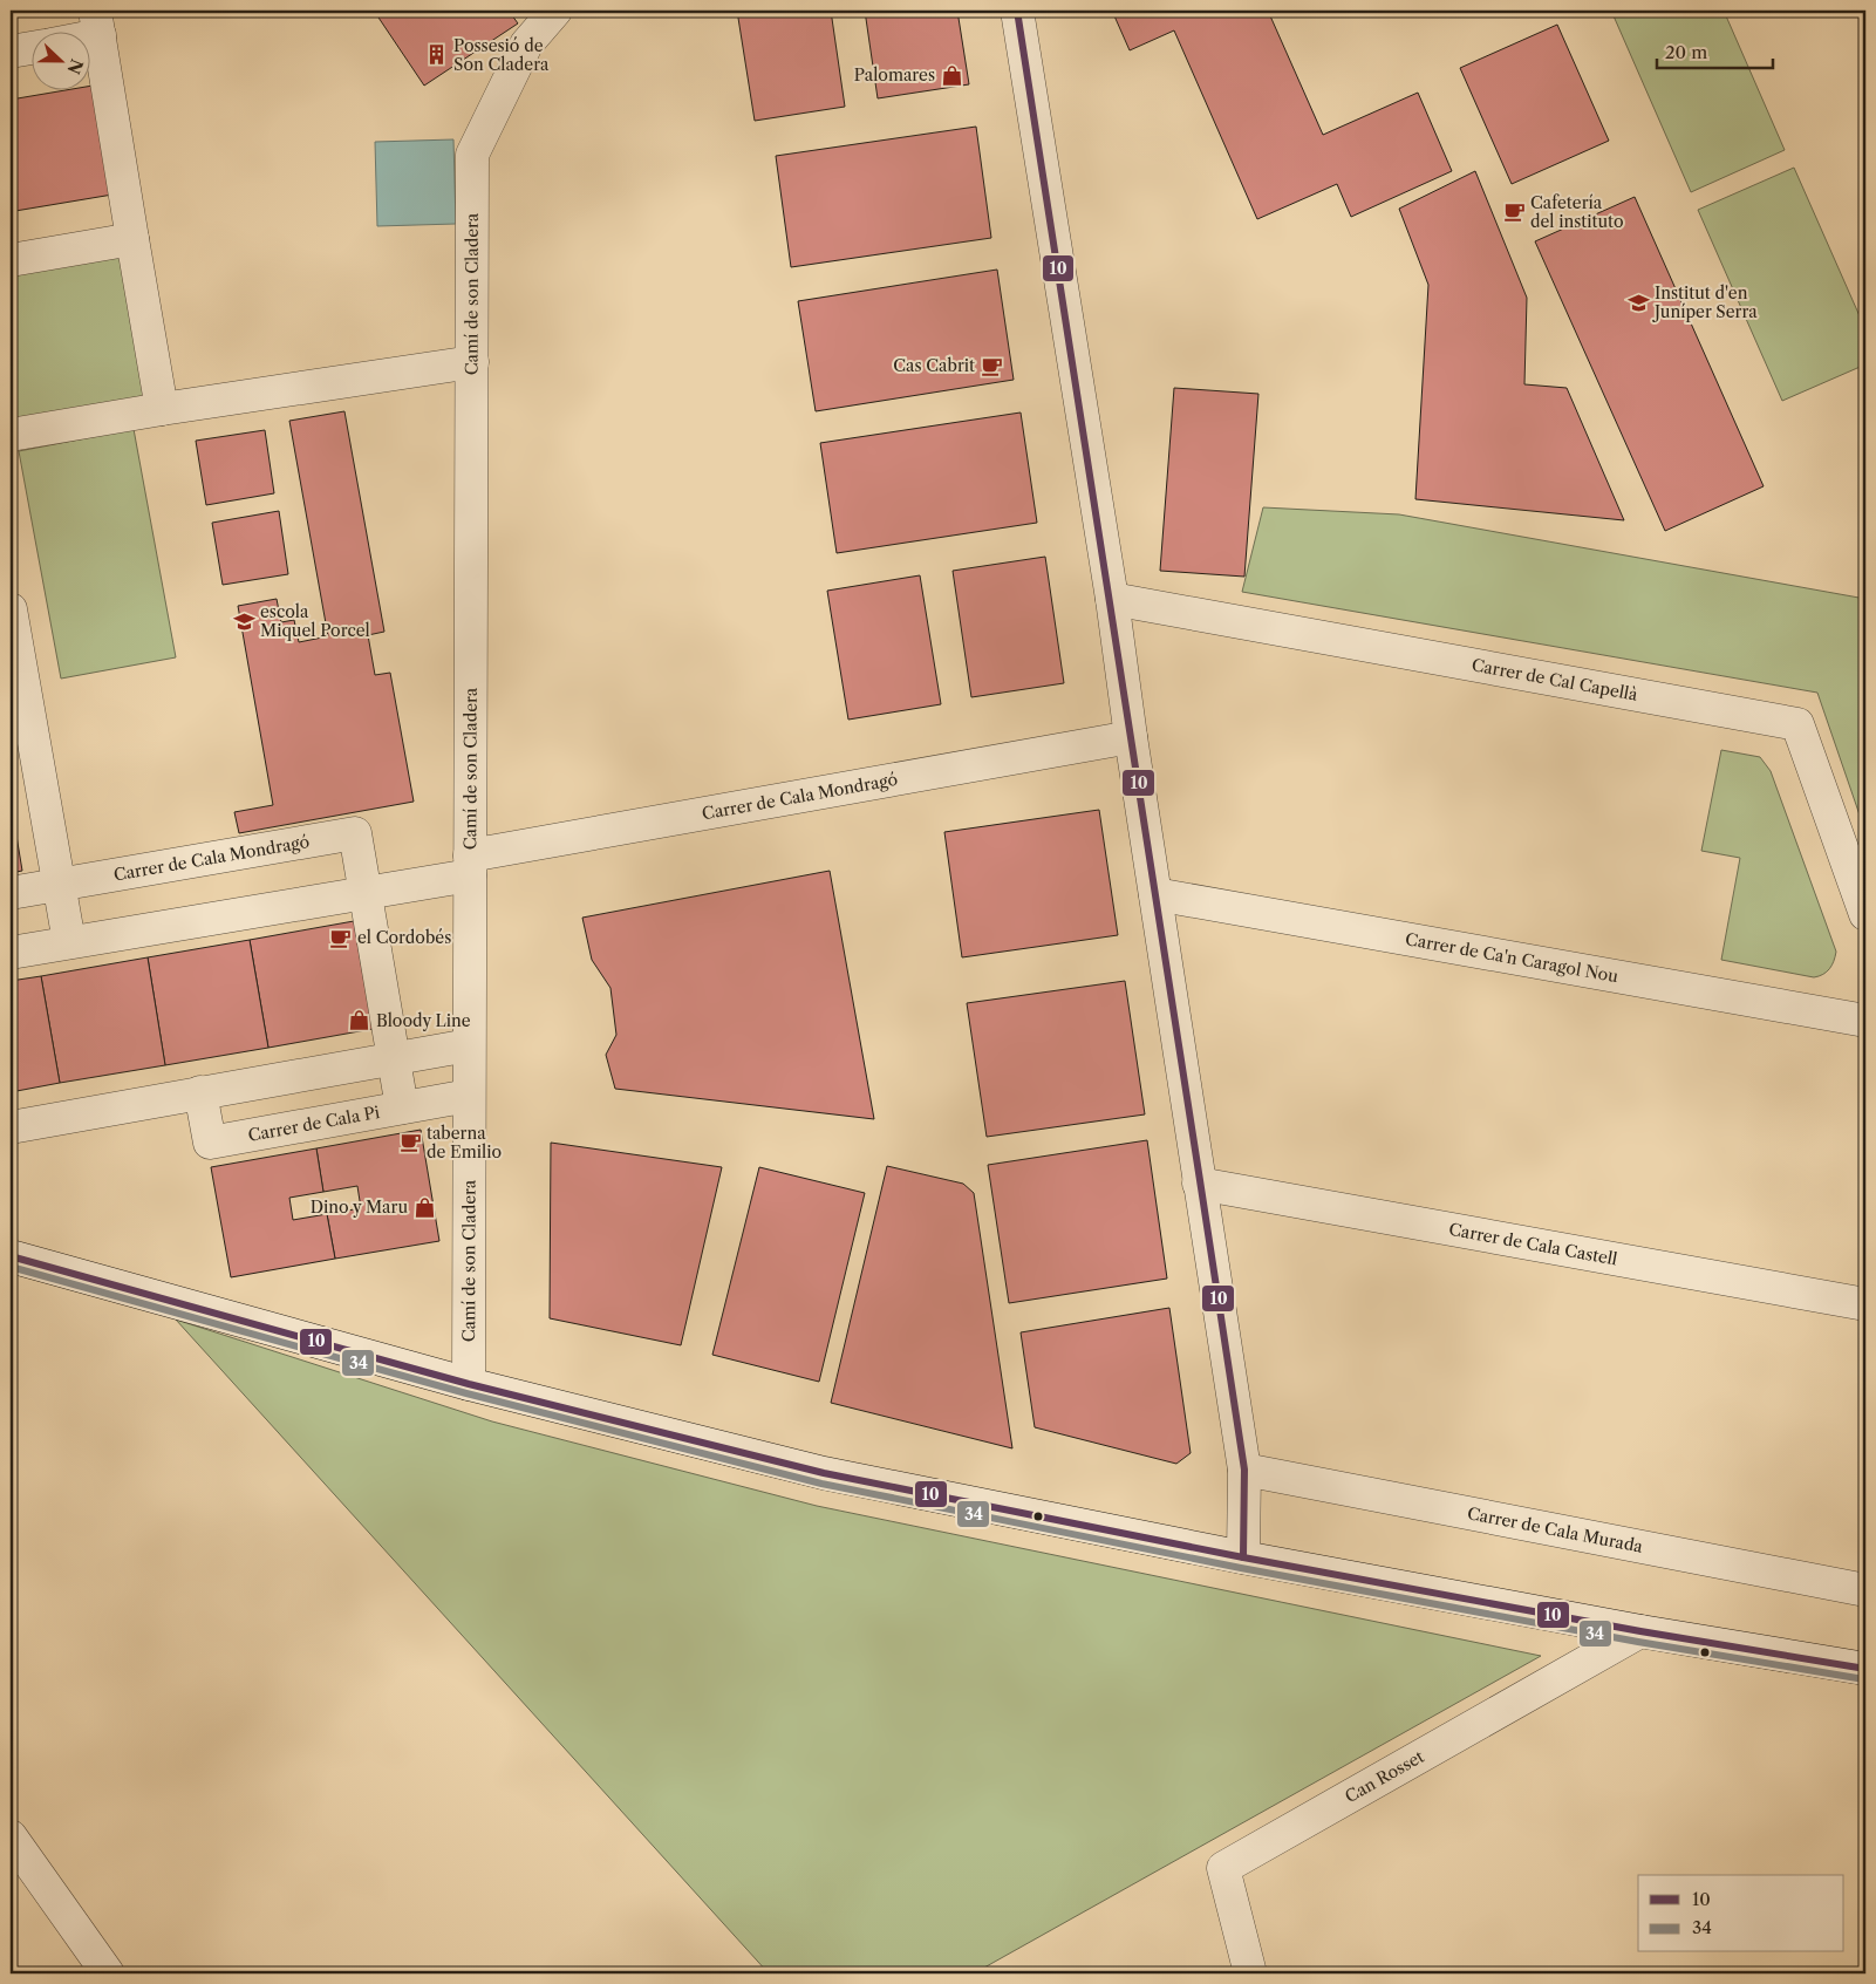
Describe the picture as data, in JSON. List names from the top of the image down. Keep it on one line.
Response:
{"streets":{"street":["Camí de son Cladera","Carrer de Cal Capellà","Carrer de Cala Mondragó","Carrer de Ca'n Caragol Nou","Carrer de Cala Pi","Carrer de Cala Castell","Carrer de Cala Murada","Can Rosset"]},"crossings":[["Camí de son Cladera","Carrer de Cala Mondragó"],["Camí de son Cladera","Carrer de Cala Pi"]],"places":{"building":["Possesió de Son Cladera"],"shop":["Palomares","Bloody Line","Dino y Maru"],"cafe":["Cafetería del instituto","Cas Cabrit","el Cordobés","taberna de Emilio"],"school or university":["Institut d'en Juníper Serra","escola Miquel Porcel"]},"lines":["transit line 10","transit line 34"],"legend":["10","34"],"scale_bar":"20 m","north":"right"}
